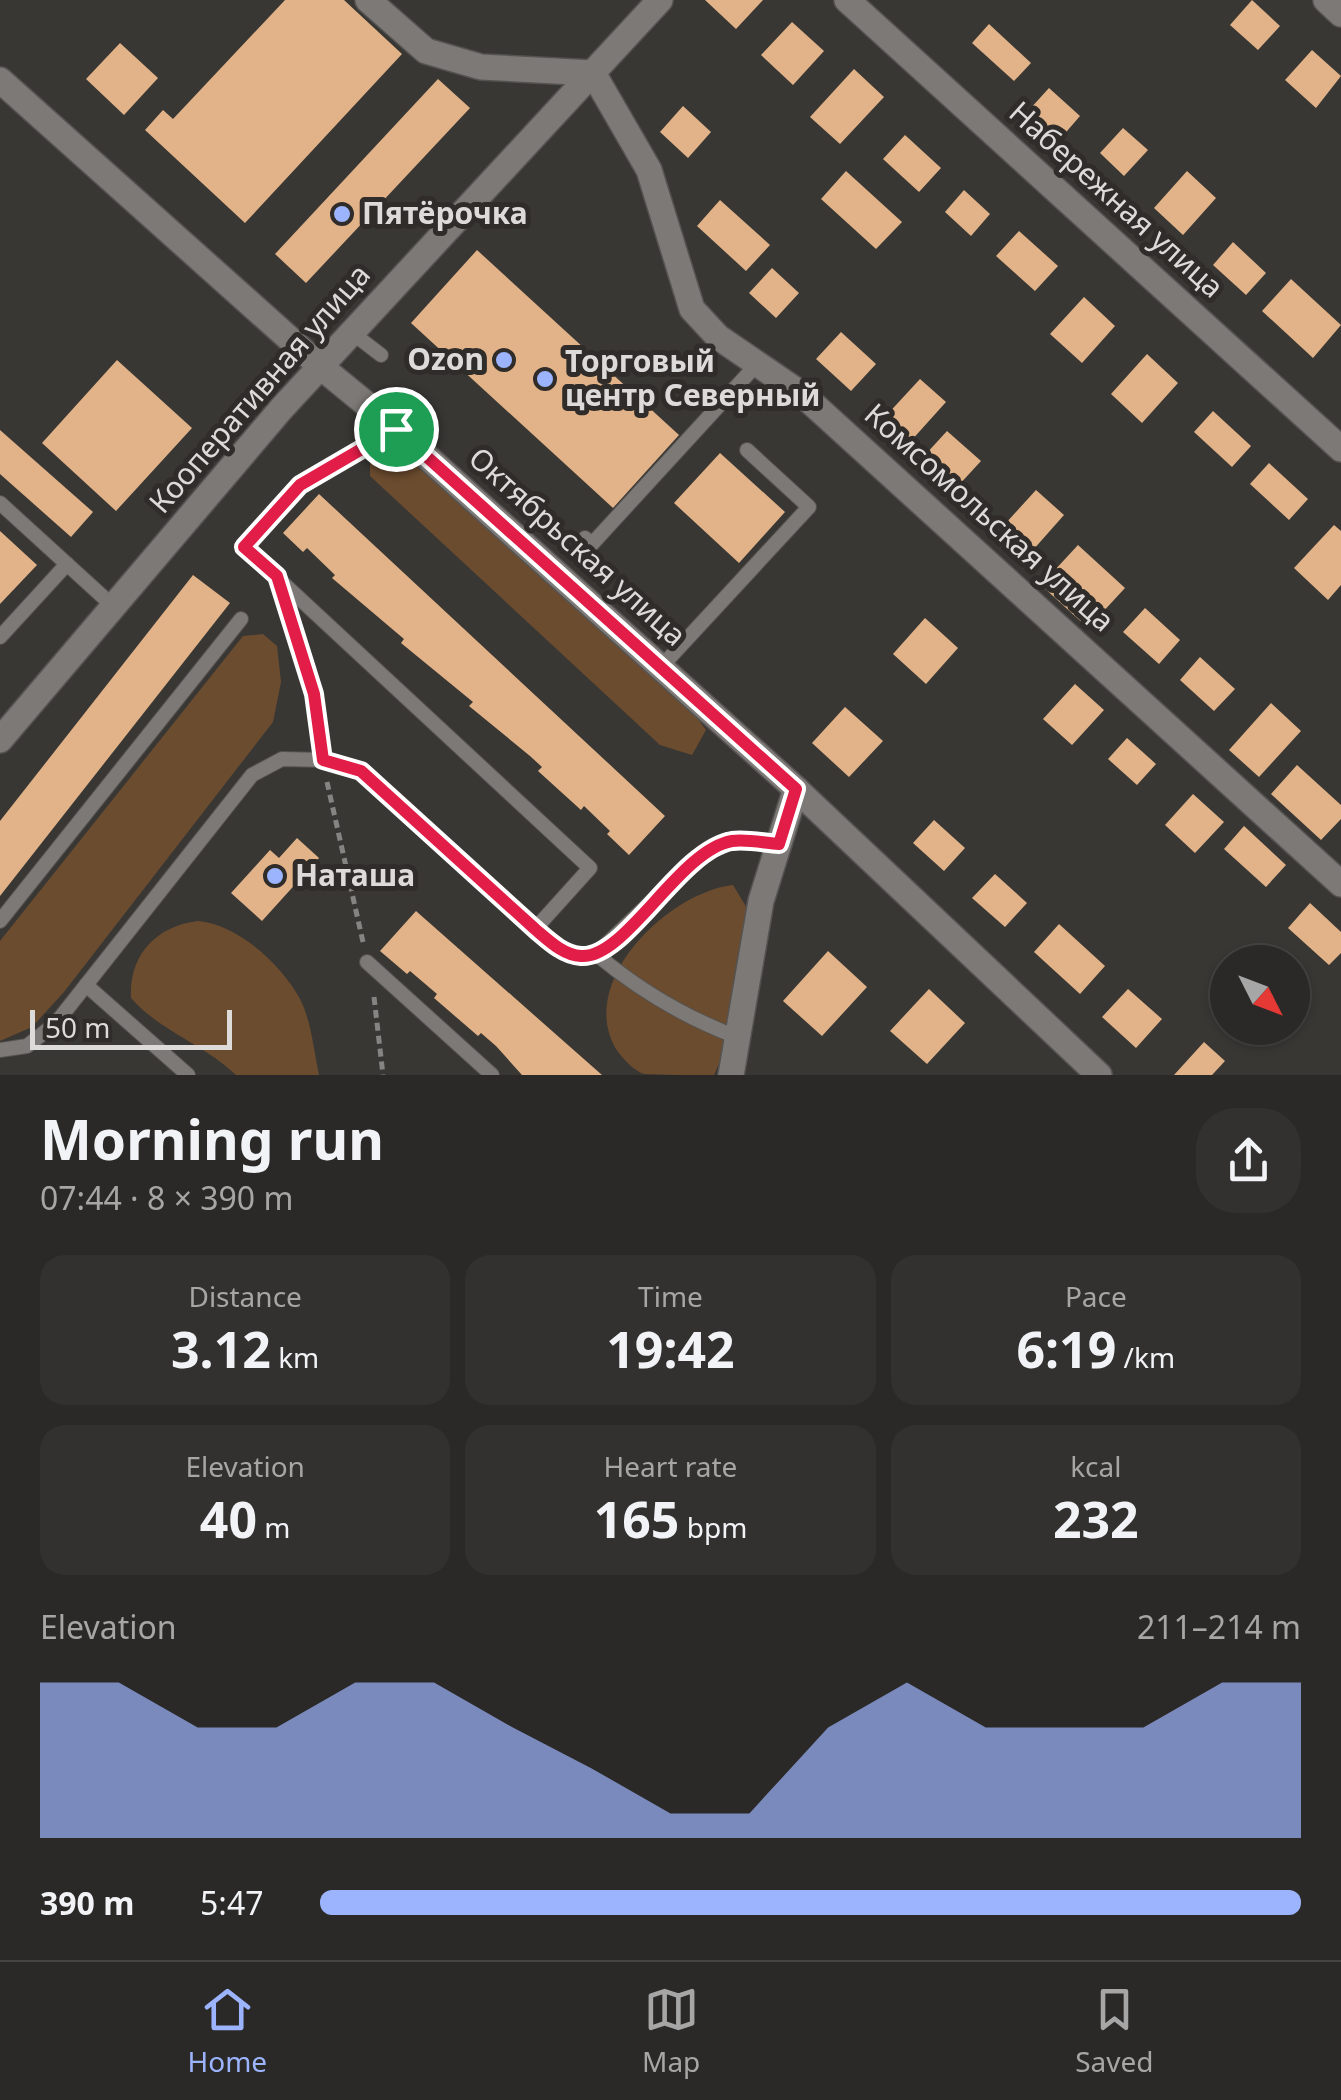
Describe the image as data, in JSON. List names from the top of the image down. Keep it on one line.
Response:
{"streets":{"street":["Набережная улица","Кооперативная улица","Комсомольская улица","Октябрьская улица"]},"crossings":[["Кооперативная улица","Комсомольская улица"],["Кооперативная улица","Октябрьская улица"]],"places":["Пятёрочка","Ozon","Торговый центр Северный","Наташа"],"scale_bar":"50 m","north":"bottom right","page":{"scale":"50 m","heading":["Morning run","07:44 · 8 × 390 m"],"stats":[["Distance","3.12 km"],["Time","19:42"],["Pace","6:19 /km"],["Elevation","40 m"],["Heart rate","165 bpm"],["kcal","232"]],"chart":["Elevation","211–214 m"],"list":[{"name":"390 m","note":"5:47"}],"tabs":["Home","Map","Saved"]}}
